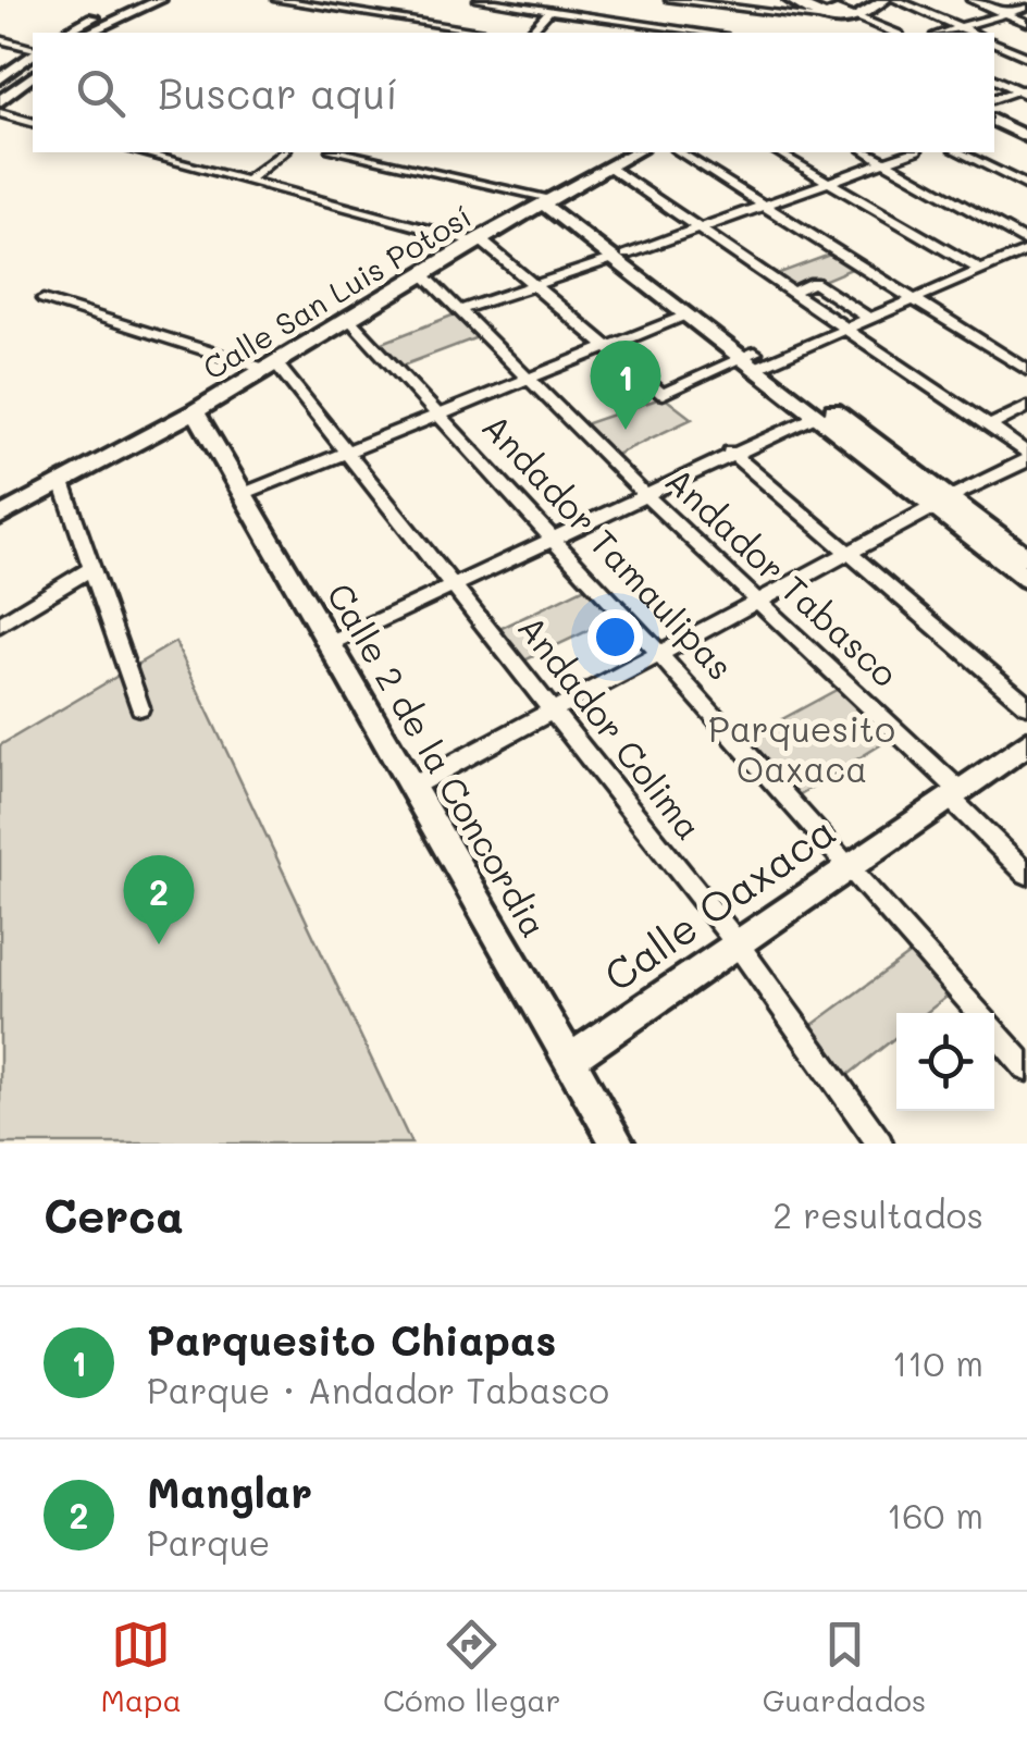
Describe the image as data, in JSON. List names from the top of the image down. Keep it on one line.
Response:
{"streets":{"main road":["Calle San Luis Potosí","Calle 2 de la Concordia","Calle Oaxaca"],"street":["Andador Tamaulipas","Andador Tabasco","Andador Colima"]},"crossings":[["Calle San Luis Potosí","Andador Tamaulipas"],["Calle San Luis Potosí","Andador Tabasco"],["Calle San Luis Potosí","Andador Colima"],["Calle San Luis Potosí","Calle 2 de la Concordia"],["Andador Tamaulipas","Calle Oaxaca"],["Andador Tabasco","Calle Oaxaca"],["Andador Colima","Calle Oaxaca"],["Calle 2 de la Concordia","Calle Oaxaca"]],"parks":["Parquesito Oaxaca"],"page":{"search":"Buscar aquí","pins":["1","2"],"heading":["Cerca","2 resultados"],"list":[{"mark":"1","name":"Parquesito Chiapas","note":"Parque · Andador Tabasco","value":"110 m"},{"mark":"2","name":"Manglar","note":"Parque","value":"160 m"}],"nav":["Mapa","Cómo llegar","Guardados"]}}
